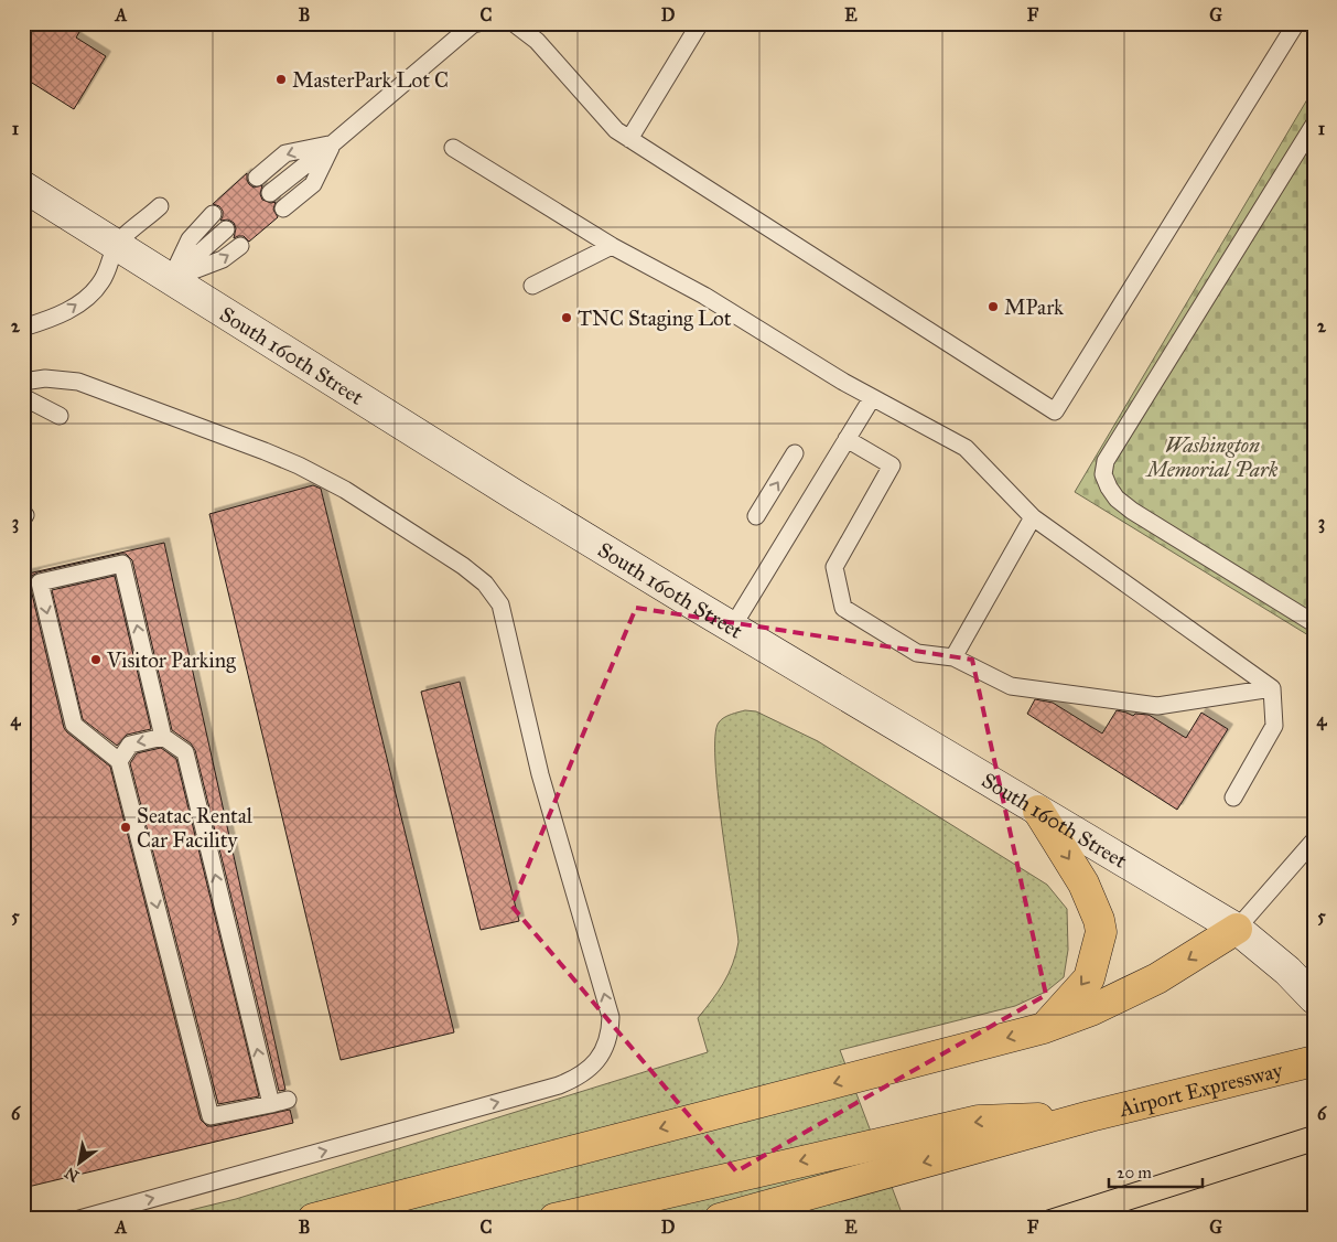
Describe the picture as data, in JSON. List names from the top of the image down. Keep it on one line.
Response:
{"streets":{"highway":["Airport Expressway"],"main road":["South 160th Street"]},"parks":["Washington Memorial Park"],"places":["MasterPark Lot C","MPark","TNC Staging Lot","Visitor Parking","Seatac Rental Car Facility"],"scale_bar":"20 m","north":"bottom left","grid":{"columns":["A","B","C","D","E","F","G"],"rows":["1","2","3","4","5","6"]}}
